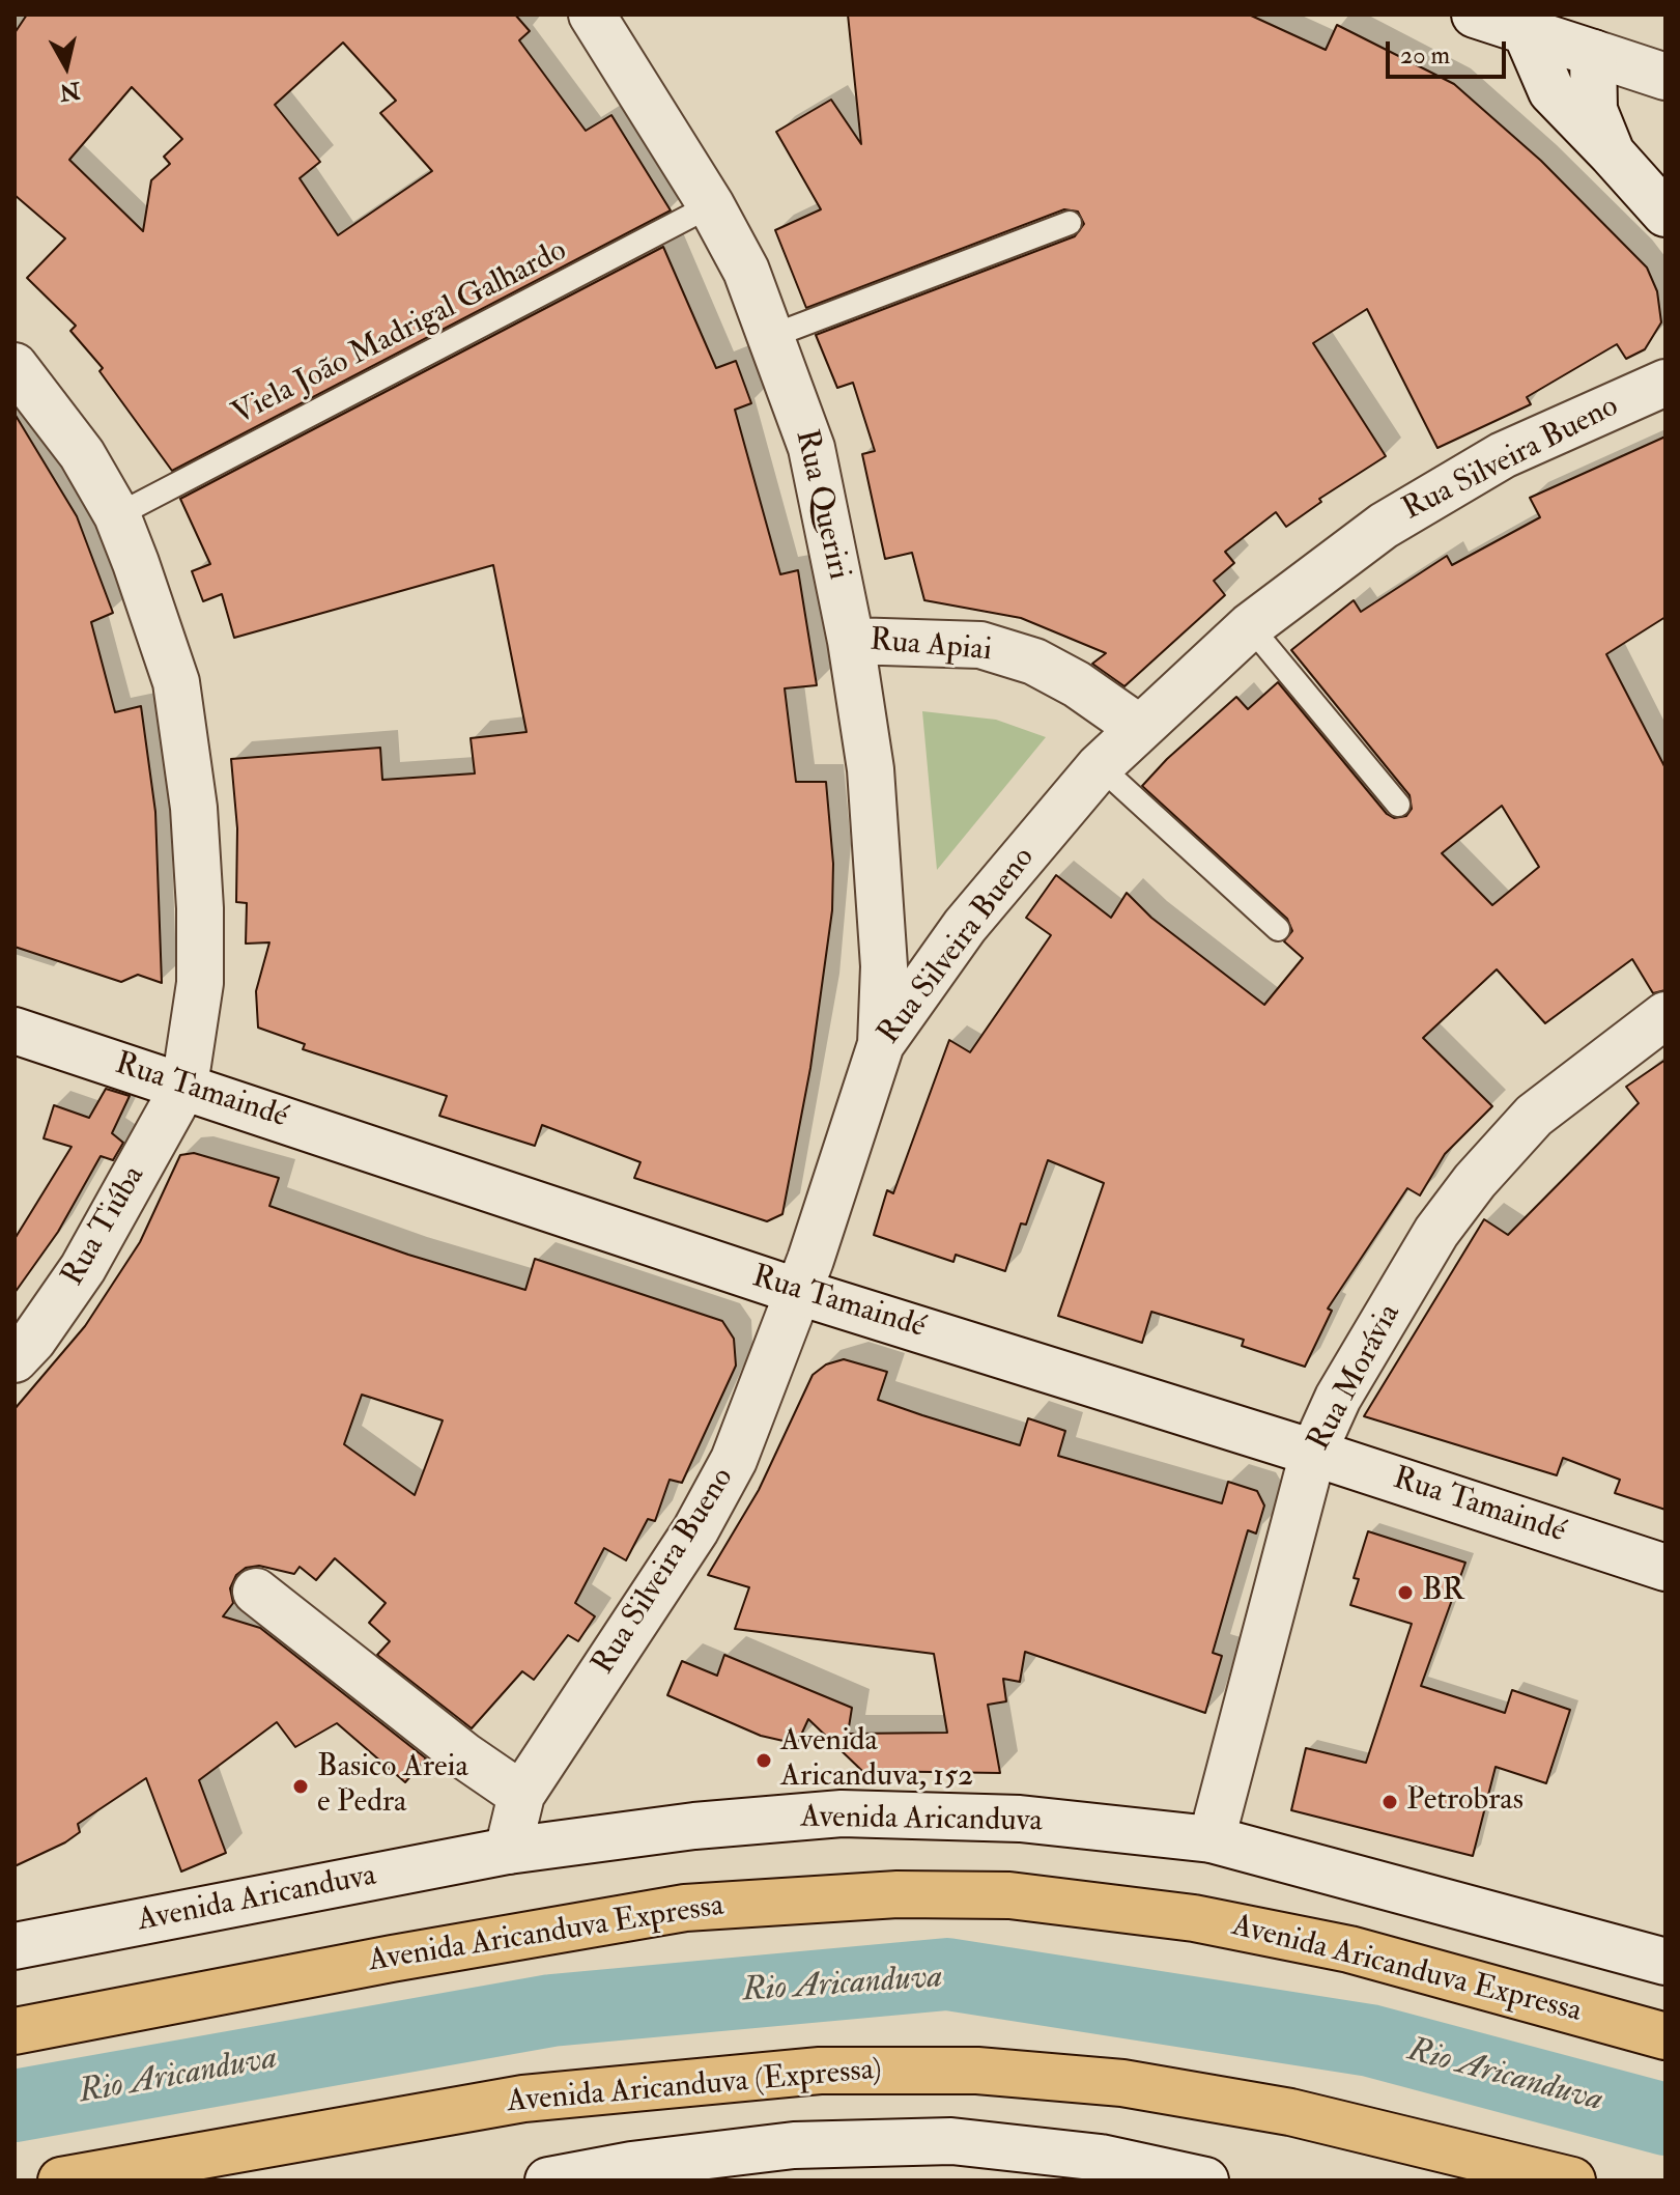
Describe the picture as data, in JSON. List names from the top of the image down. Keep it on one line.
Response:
{"streets":{"highway":["Avenida Aricanduva Expressa","Avenida Aricanduva (Expressa)"],"street":["Rua Silveira Bueno","Rua Queriri","Rua Apiai","Rua Tamaindé","Rua Tiúba","Rua Morávia","Avenida Aricanduva"],"lane":["Viela João Madrigal Galhardo"]},"crossings":[["Viela João Madrigal Galhardo","Rua Queriri"],["Rua Silveira Bueno","Rua Queriri"],["Rua Silveira Bueno","Rua Apiai"],["Rua Silveira Bueno","Rua Tamaindé"],["Rua Silveira Bueno","Avenida Aricanduva"],["Rua Queriri","Rua Apiai"],["Rua Tamaindé","Rua Tiúba"],["Rua Tamaindé","Rua Morávia"],["Rua Morávia","Avenida Aricanduva"]],"water":["Rio Aricanduva"],"places":["BR","Avenida Aricanduva, 152","Basico Areia e Pedra","Petrobras"],"scale_bar":"20 m","north":"bottom"}
